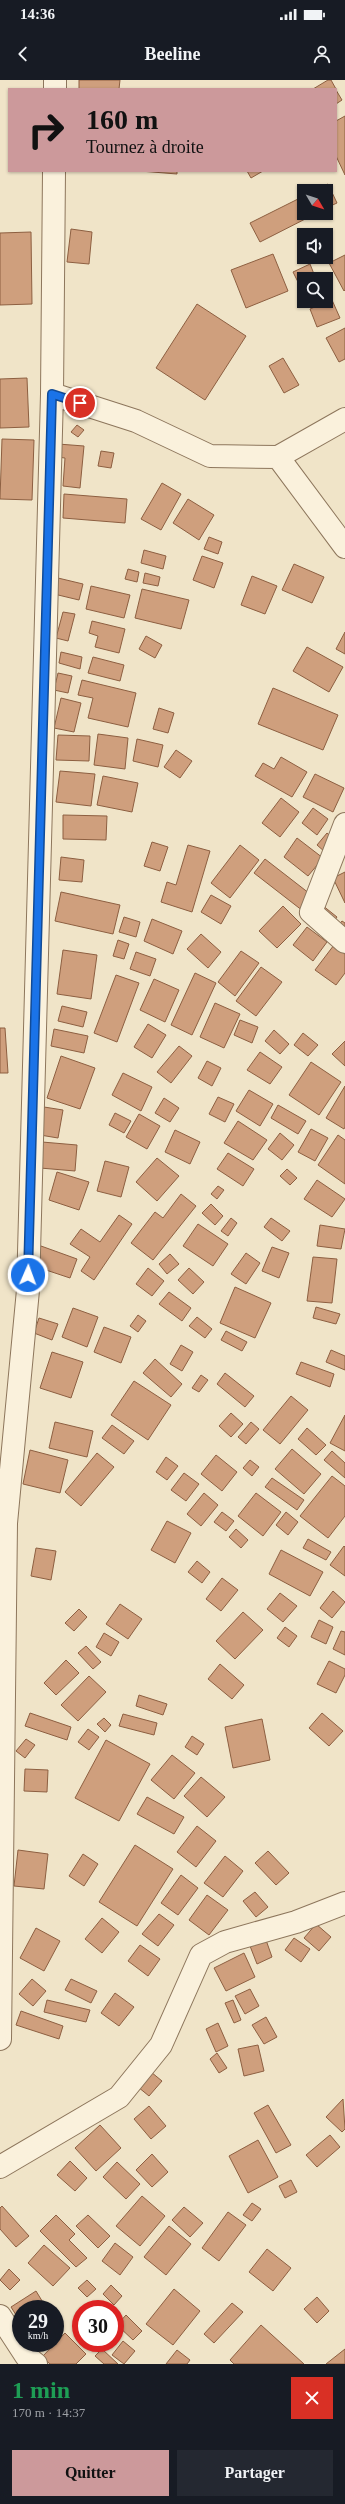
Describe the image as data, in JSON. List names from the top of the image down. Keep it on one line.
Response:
{"north":"bottom right","page":{"status":"14:36","header":"Beeline","turn":["160 m","Tournez à droite"],"speed":"29 km/h","limit":"30","heading":["1 min","170 m · 14:37"],"buttons":["Quitter","Partager"]}}
